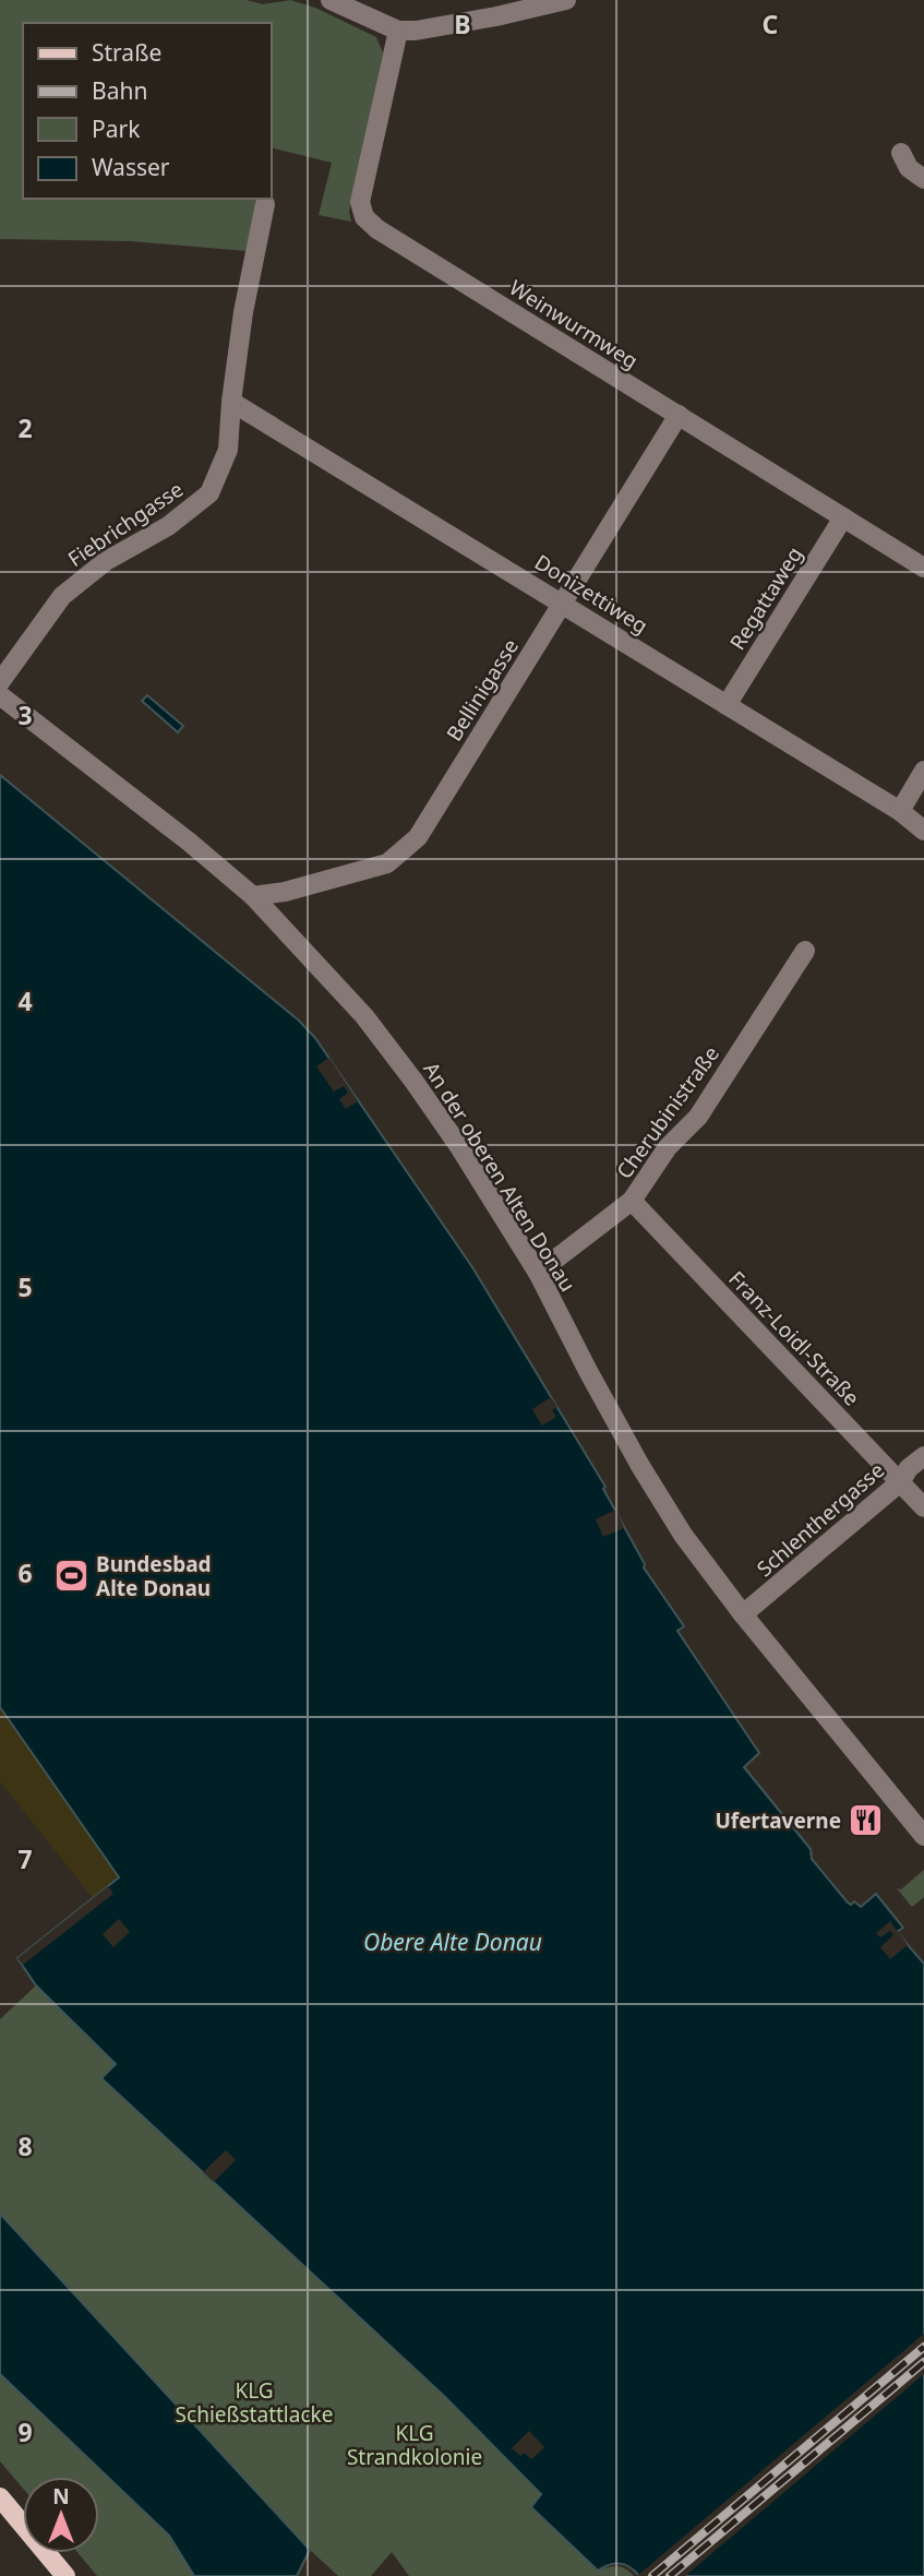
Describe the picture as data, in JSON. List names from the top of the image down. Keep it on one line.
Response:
{"streets":{"street":["Weinwurmweg","Fiebrichgasse","Donizettiweg","Regattaweg","Bellinigasse","Cherubinistraße","An der oberen Alten Donau","Franz-Loidl-Straße","Schlenthergasse"]},"crossings":[["Weinwurmweg","Regattaweg"],["Weinwurmweg","Bellinigasse"],["Fiebrichgasse","Donizettiweg"],["Donizettiweg","Regattaweg"],["Donizettiweg","Bellinigasse"],["Bellinigasse","An der oberen Alten Donau"],["Cherubinistraße","An der oberen Alten Donau"],["Cherubinistraße","Franz-Loidl-Straße"],["An der oberen Alten Donau","Schlenthergasse"],["Franz-Loidl-Straße","Schlenthergasse"]],"water":["Obere Alte Donau"],"parks":["KLG Schießstattlacke","KLG Strandkolonie"],"places":{"sports":["Bundesbad Alte Donau"],"restaurant":["Ufertaverne"]},"legend":["Straße","Bahn","Park","Wasser"],"north":"top","grid":{"columns":["B","C"],"rows":["2","3","4","5","6","7","8","9"]}}
